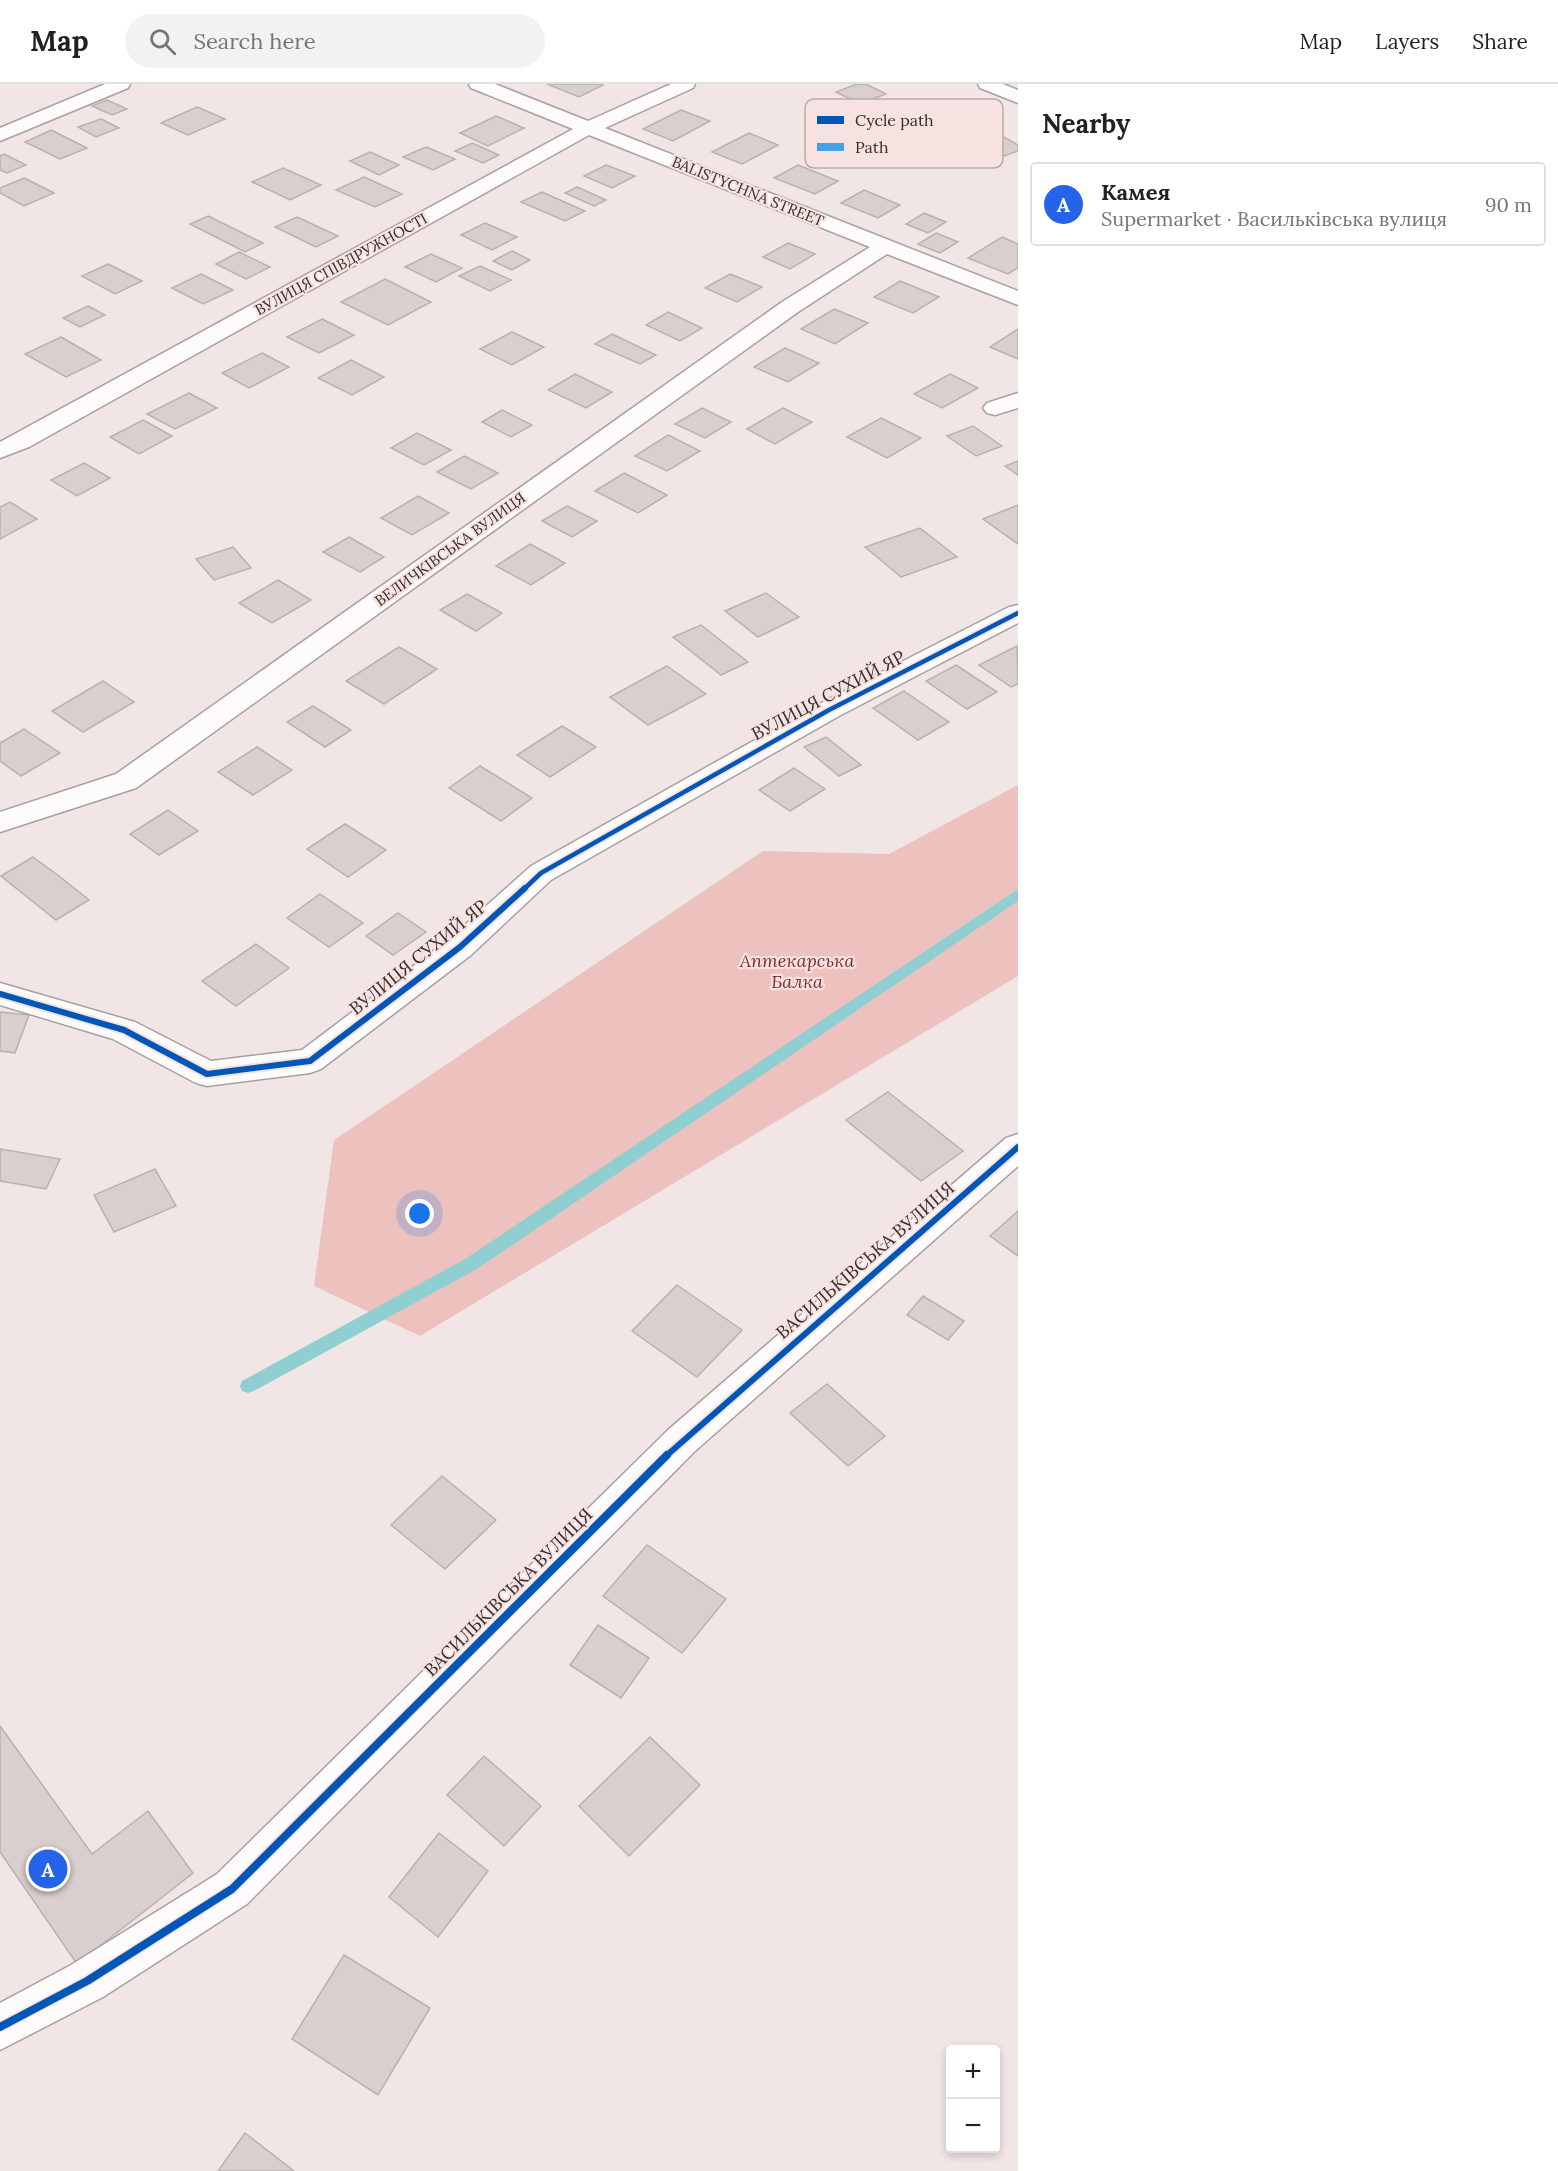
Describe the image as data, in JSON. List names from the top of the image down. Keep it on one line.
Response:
{"streets":{"street":["BALISTYCHNA STREET","ВУЛИЦЯ СПІВДРУЖНОСТІ","ВЕЛИЧКІВСЬКА ВУЛИЦЯ","ВУЛИЦЯ СУХИЙ ЯР","ВАСИЛЬКІВСЬКА ВУЛИЦЯ"]},"crossings":[["BALISTYCHNA STREET","ВУЛИЦЯ СПІВДРУЖНОСТІ"],["BALISTYCHNA STREET","ВЕЛИЧКІВСЬКА ВУЛИЦЯ"]],"parks":["Аптекарська Балка"],"legend":["Cycle path","Path"],"page":{"header":"Map","search":"Search here","nav":["Map","Layers","Share"],"heading":"Nearby","list":[{"mark":"A","name":"Камея","note":"Supermarket · Васильківська вулиця","value":"90 m"}],"pins":"A","map_buttons":["+","−"]}}
